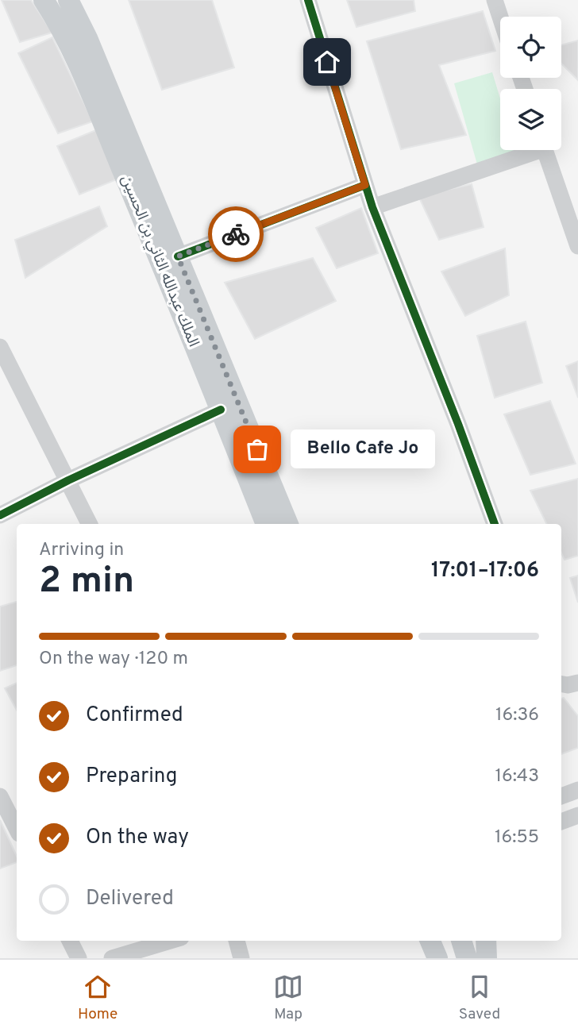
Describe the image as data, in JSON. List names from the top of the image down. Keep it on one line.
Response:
{"streets":{"main road":["الملك عبدالله الثاني بن الحسين"]},"places":["Bello Cafe Jo"],"page":{"bubble":"Bello Cafe Jo","heading":["2 min","Arriving in","17:01–17:06"],"bar":"On the way · 120 m","list":[["Confirmed","16:36"],["Preparing","16:43"],["On the way","16:55"],"Delivered"],"tabs":["Home","Map","Saved"]}}
